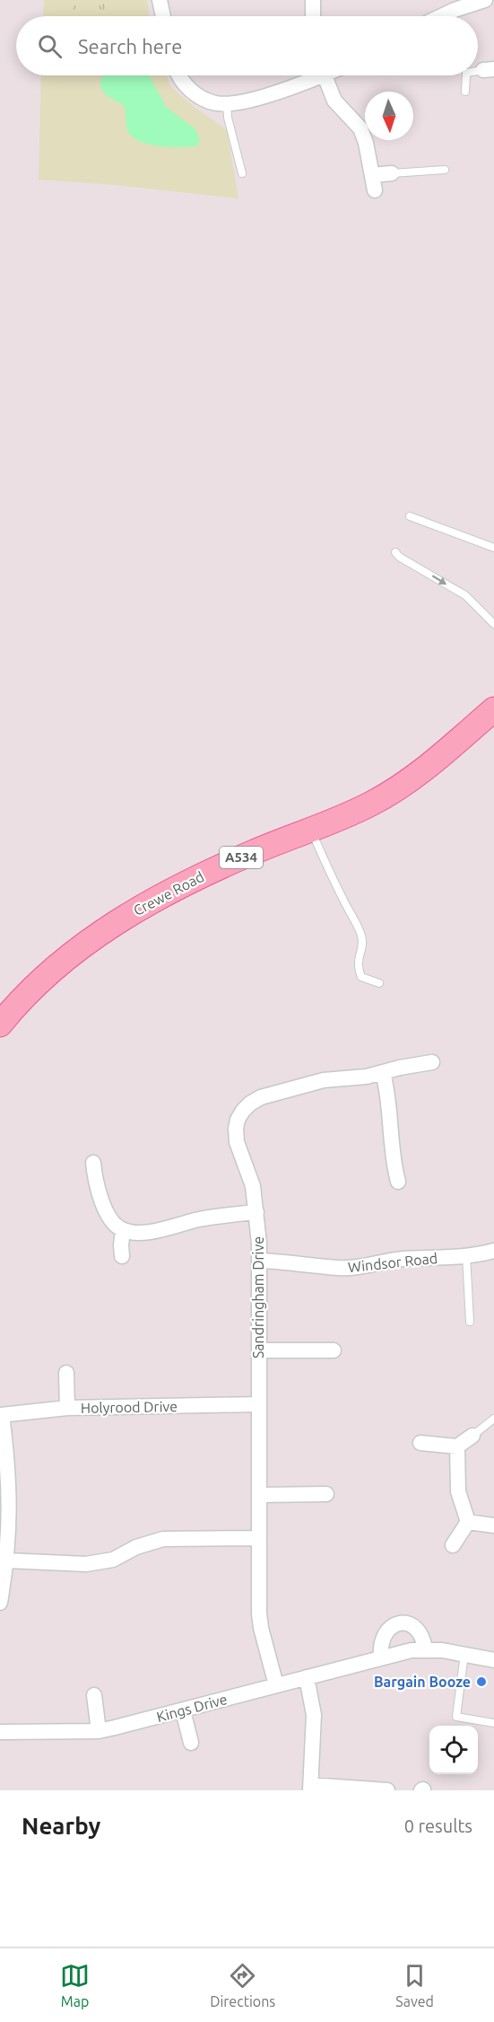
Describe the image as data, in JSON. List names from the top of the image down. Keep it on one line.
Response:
{"streets":{"main road":["A534","Crewe Road"],"street":["Windsor Road","Sandringham Drive","Holyrood Drive","Kings Drive"]},"crossings":[["Windsor Road","Sandringham Drive"],["Sandringham Drive","Holyrood Drive"],["Sandringham Drive","Kings Drive"]],"places":["Bargain Booze"],"north":"bottom","page":{"search":"Search here","heading":["Nearby","0 results"],"nav":["Map","Directions","Saved"]}}
